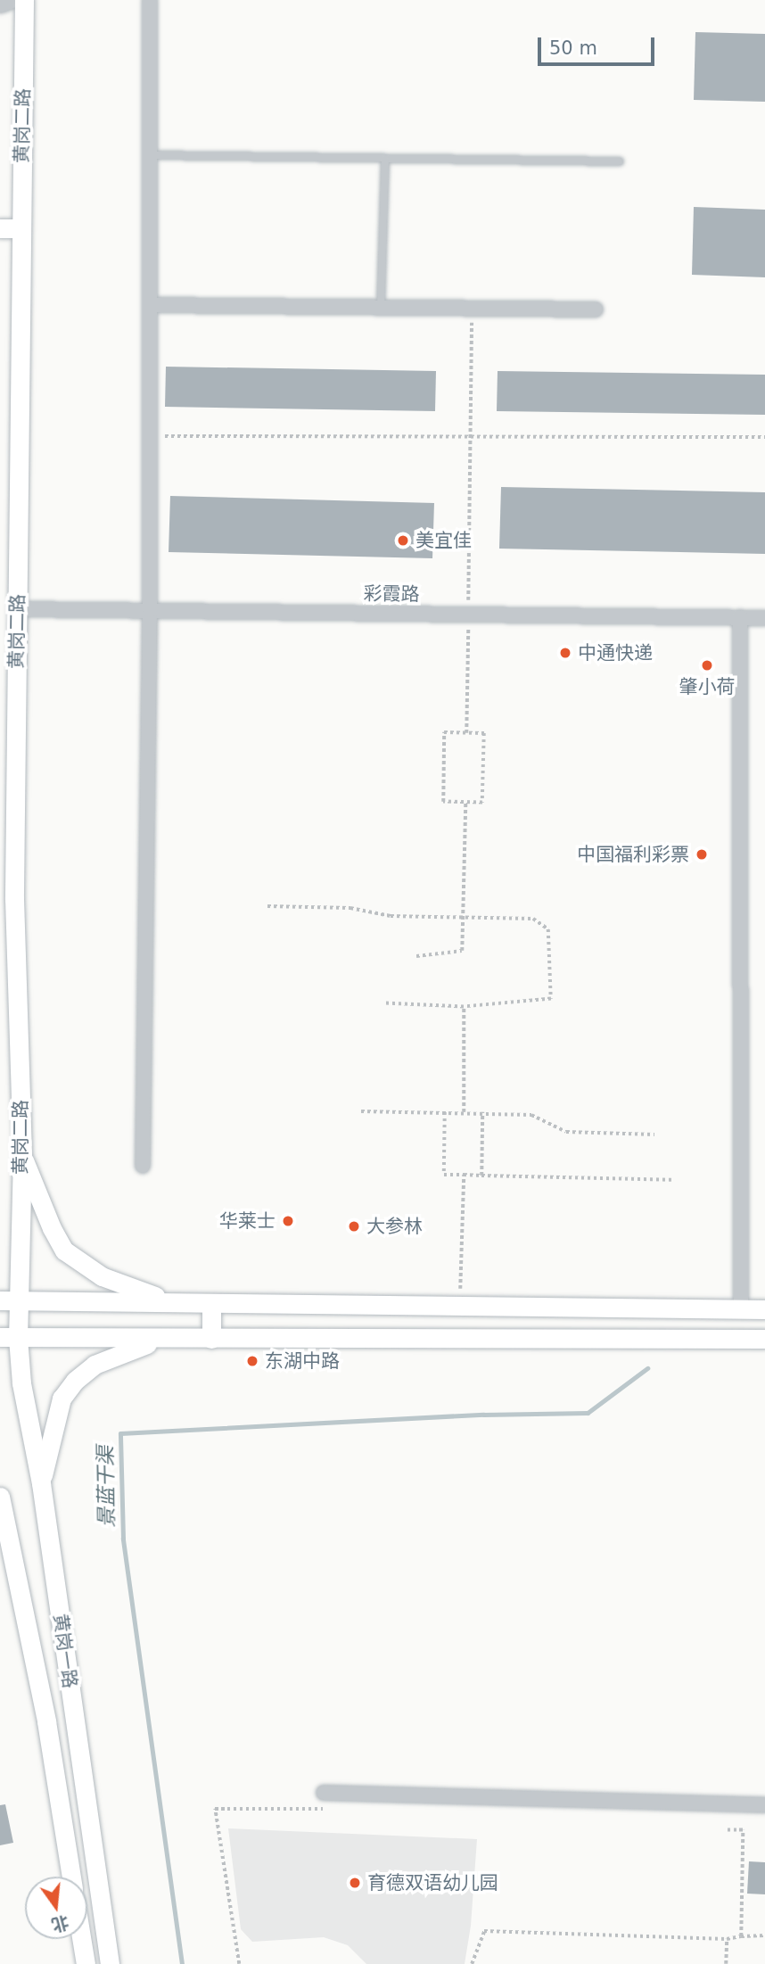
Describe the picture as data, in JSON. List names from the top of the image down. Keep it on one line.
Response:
{"streets":{"main road":["黄岗二路","黄岗一路"],"street":["彩霞路"]},"crossings":[["黄岗二路","彩霞路"],["黄岗二路","黄岗一路"]],"water":["景蓝干渠"],"places":["美宜佳","中通快递","肇小荷","中国福利彩票","华莱士","大参林","东湖中路","育德双语幼儿园"],"scale_bar":"50 m","north":"bottom"}
